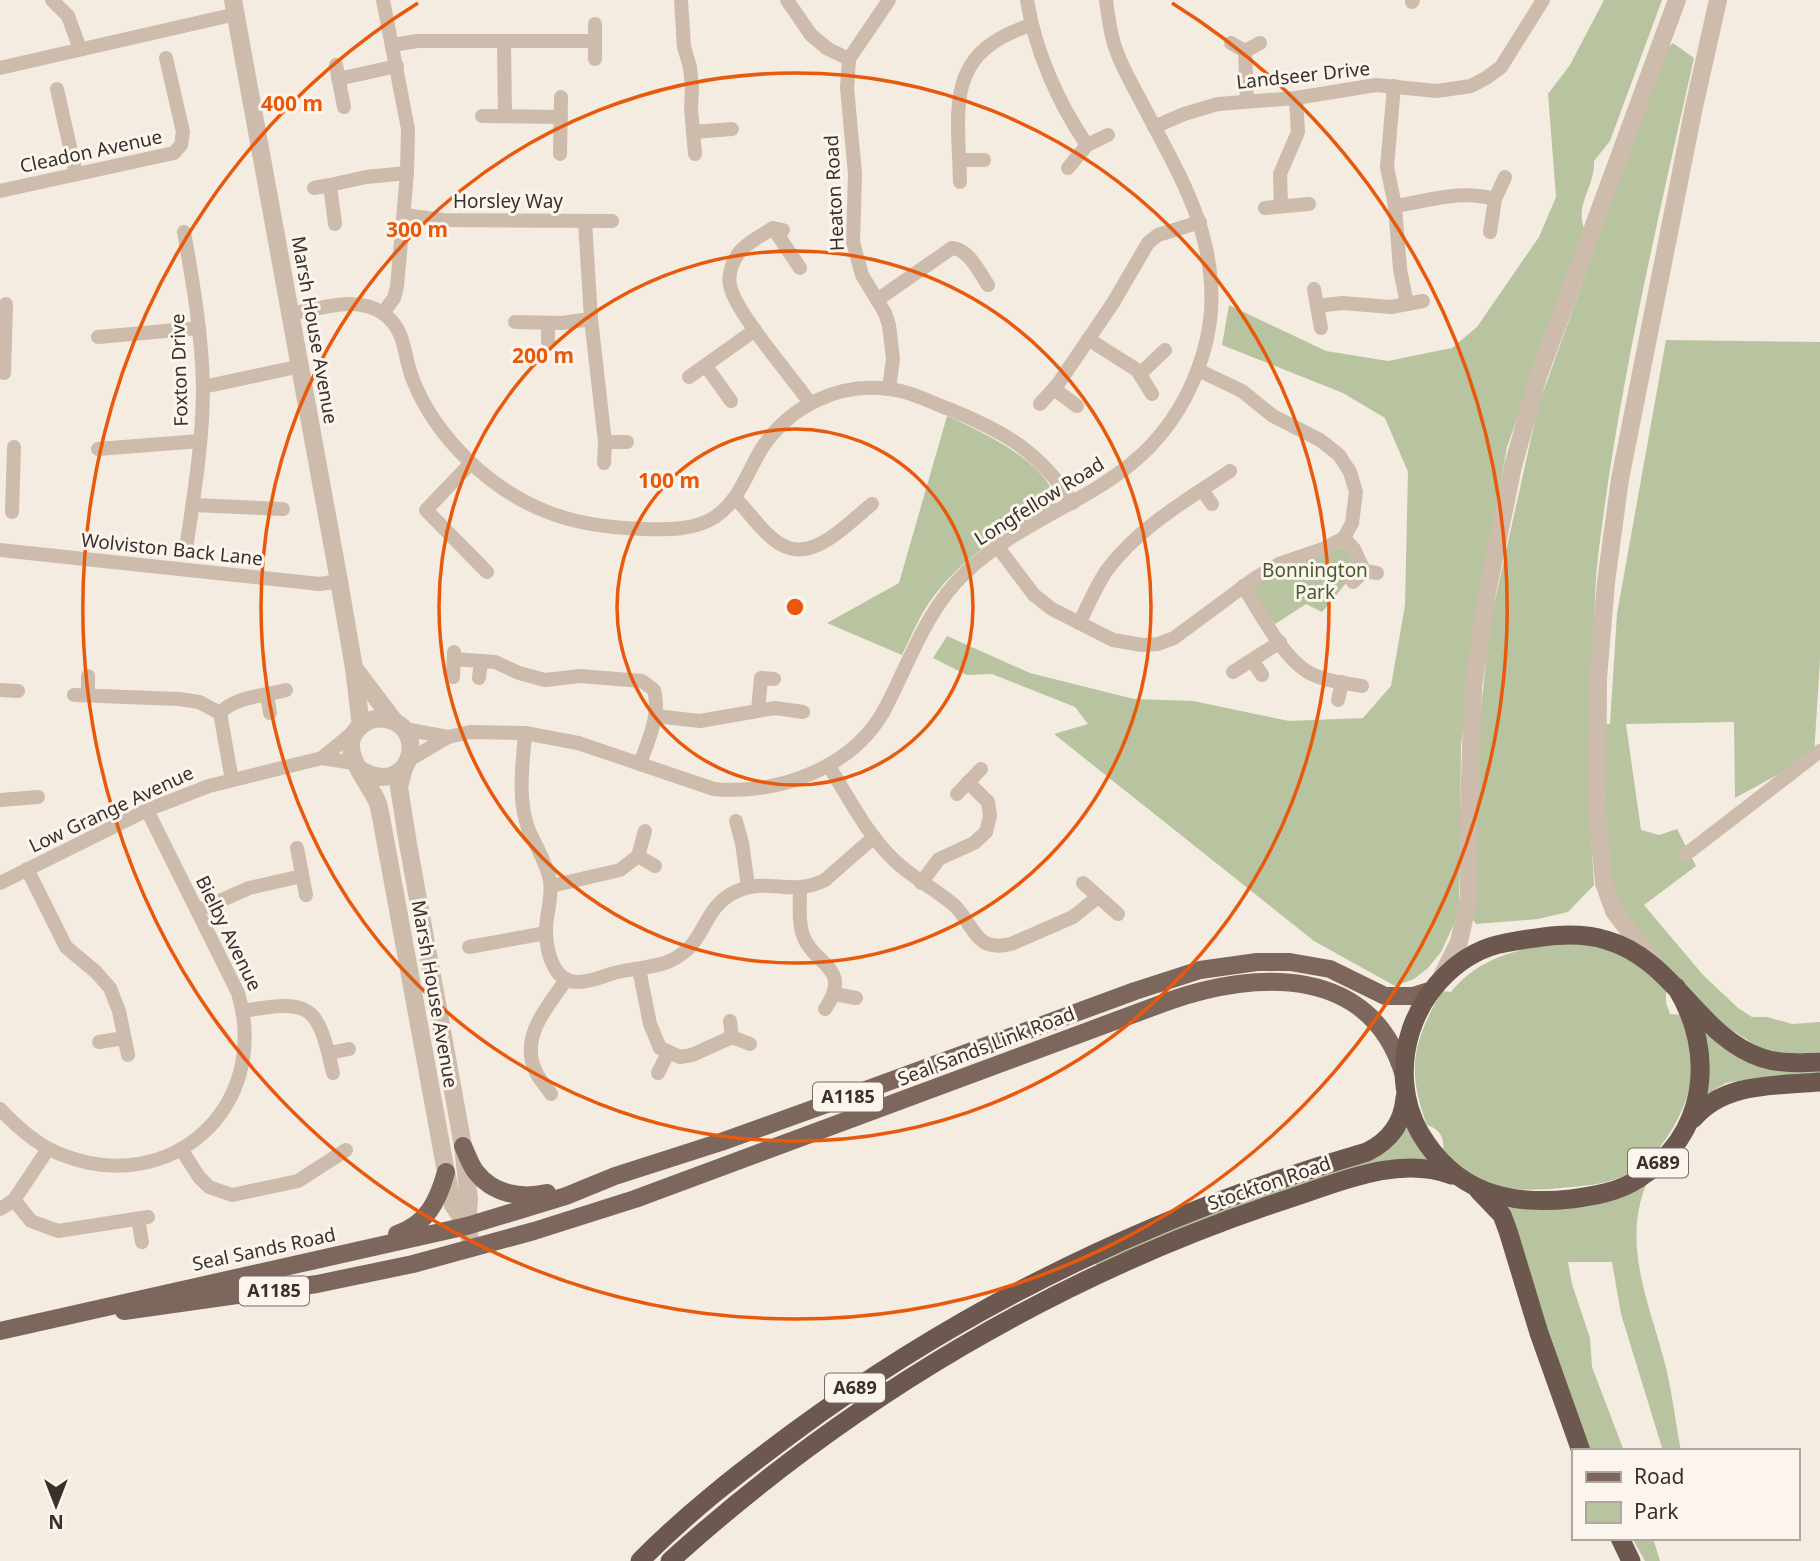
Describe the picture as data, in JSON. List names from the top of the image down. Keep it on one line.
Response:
{"streets":{"highway":["A689","Stockton Road"],"main road":["Seal Sands Link Road","A1185","Seal Sands Road"],"street":["Landseer Drive","Cleadon Avenue","Heaton Road","Horsley Way","Marsh House Avenue","Foxton Drive","Longfellow Road","Wolviston Back Lane","Low Grange Avenue","Bielby Avenue"]},"crossings":[["Landseer Drive","Longfellow Road"],["Marsh House Avenue","Longfellow Road"],["Marsh House Avenue","Wolviston Back Lane"],["Marsh House Avenue","Low Grange Avenue"],["Marsh House Avenue","Seal Sands Link Road"],["Marsh House Avenue","A1185"],["Marsh House Avenue","Seal Sands Road"],["Longfellow Road","Low Grange Avenue"],["Low Grange Avenue","Bielby Avenue"],["Seal Sands Link Road","A1185"],["Seal Sands Link Road","A689"],["Seal Sands Link Road","Stockton Road"],["Seal Sands Link Road","Seal Sands Road"],["A689","Stockton Road"]],"parks":["Bonnington Park"],"legend":["Road","Park"],"north":"bottom","rings":["400 m","300 m","200 m","100 m"]}
